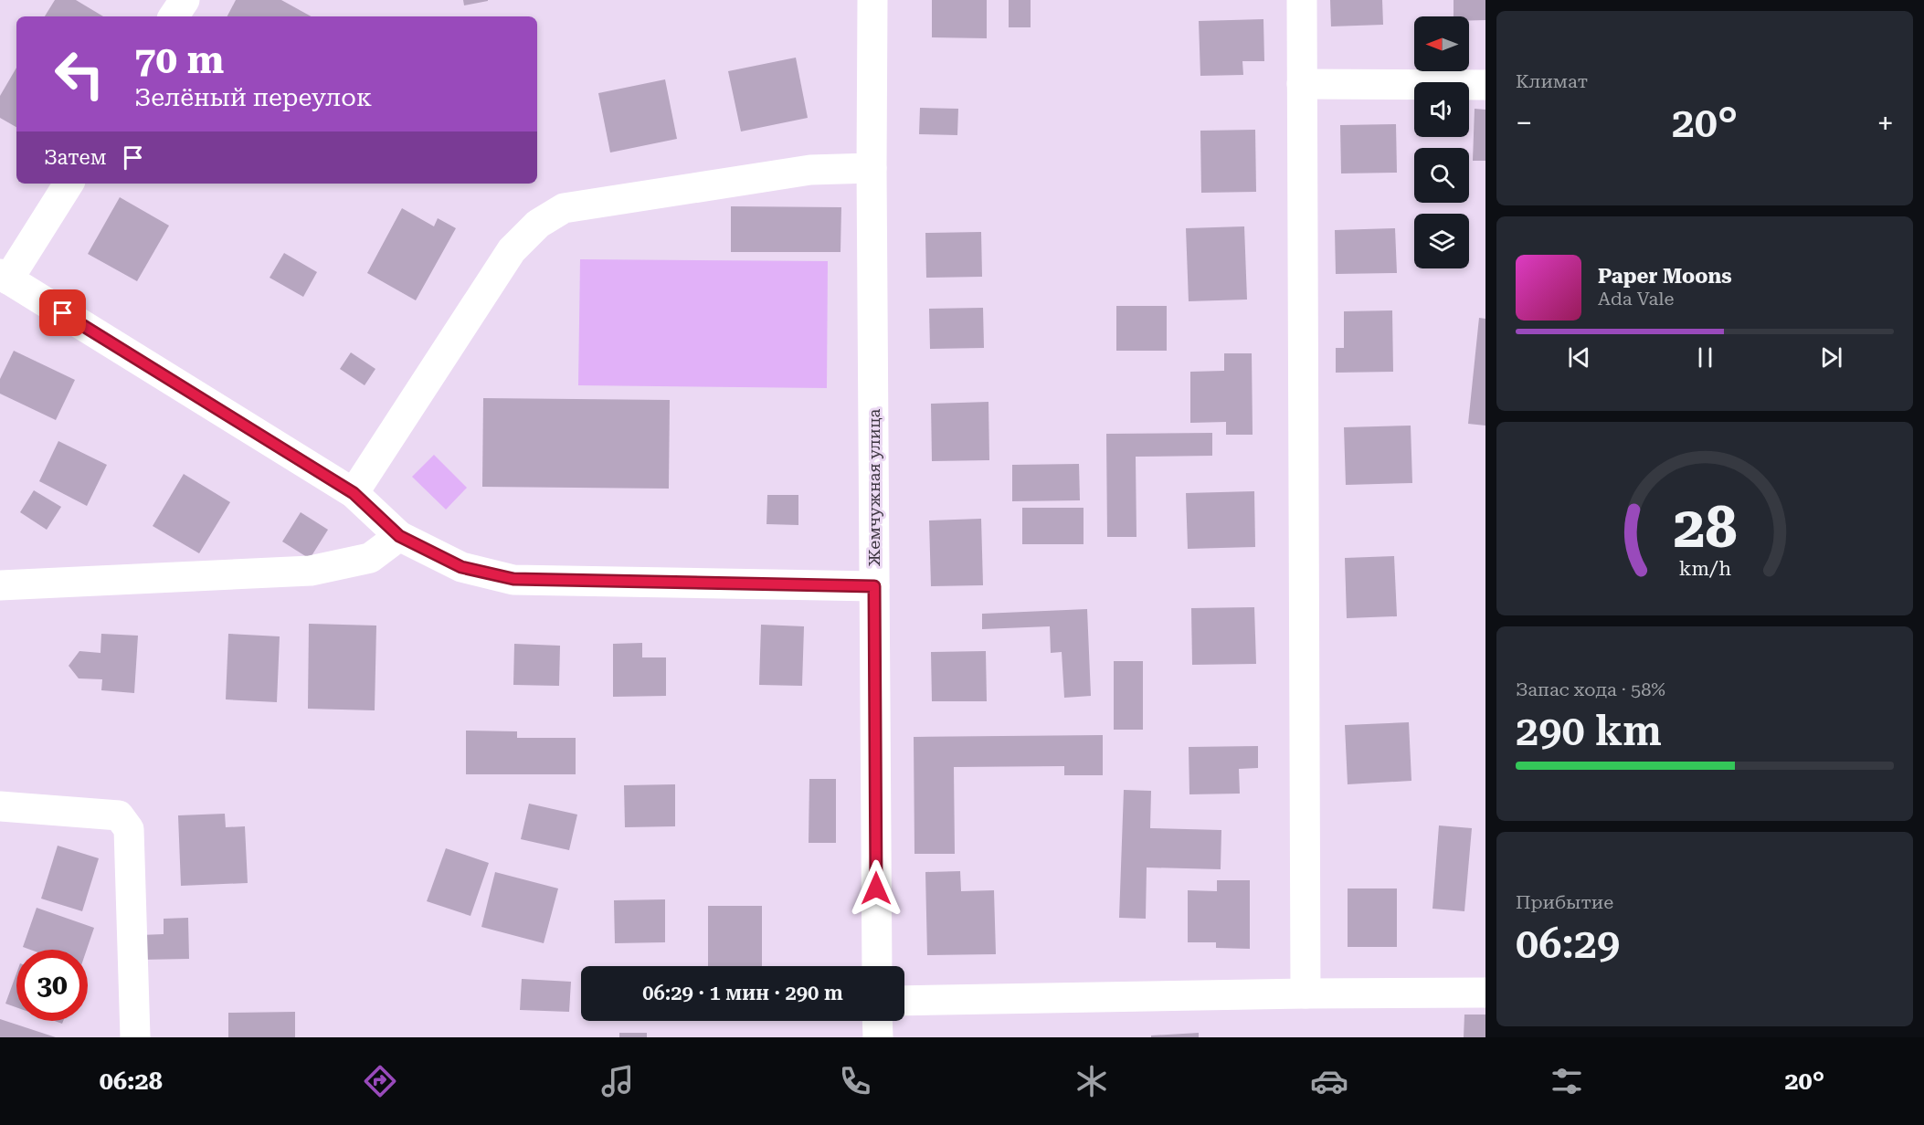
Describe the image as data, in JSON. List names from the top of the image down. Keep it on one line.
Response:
{"streets":{"street":["Жемчужная улица"]},"north":"left","page":{"tile":["Климат",["Запас хода · 58%","290 km"],["Прибытие","06:29"]],"turn":["70 m","Зелёный переулок"],"heat":["−","20°","+"],"then":"Затем","song":["Paper Moons","Ada Vale"],"limit":"30","trip":"06:29 · 1 мин · 290 m","tabs":["06:28","20°"],"gauge":["28","km/h"]}}
